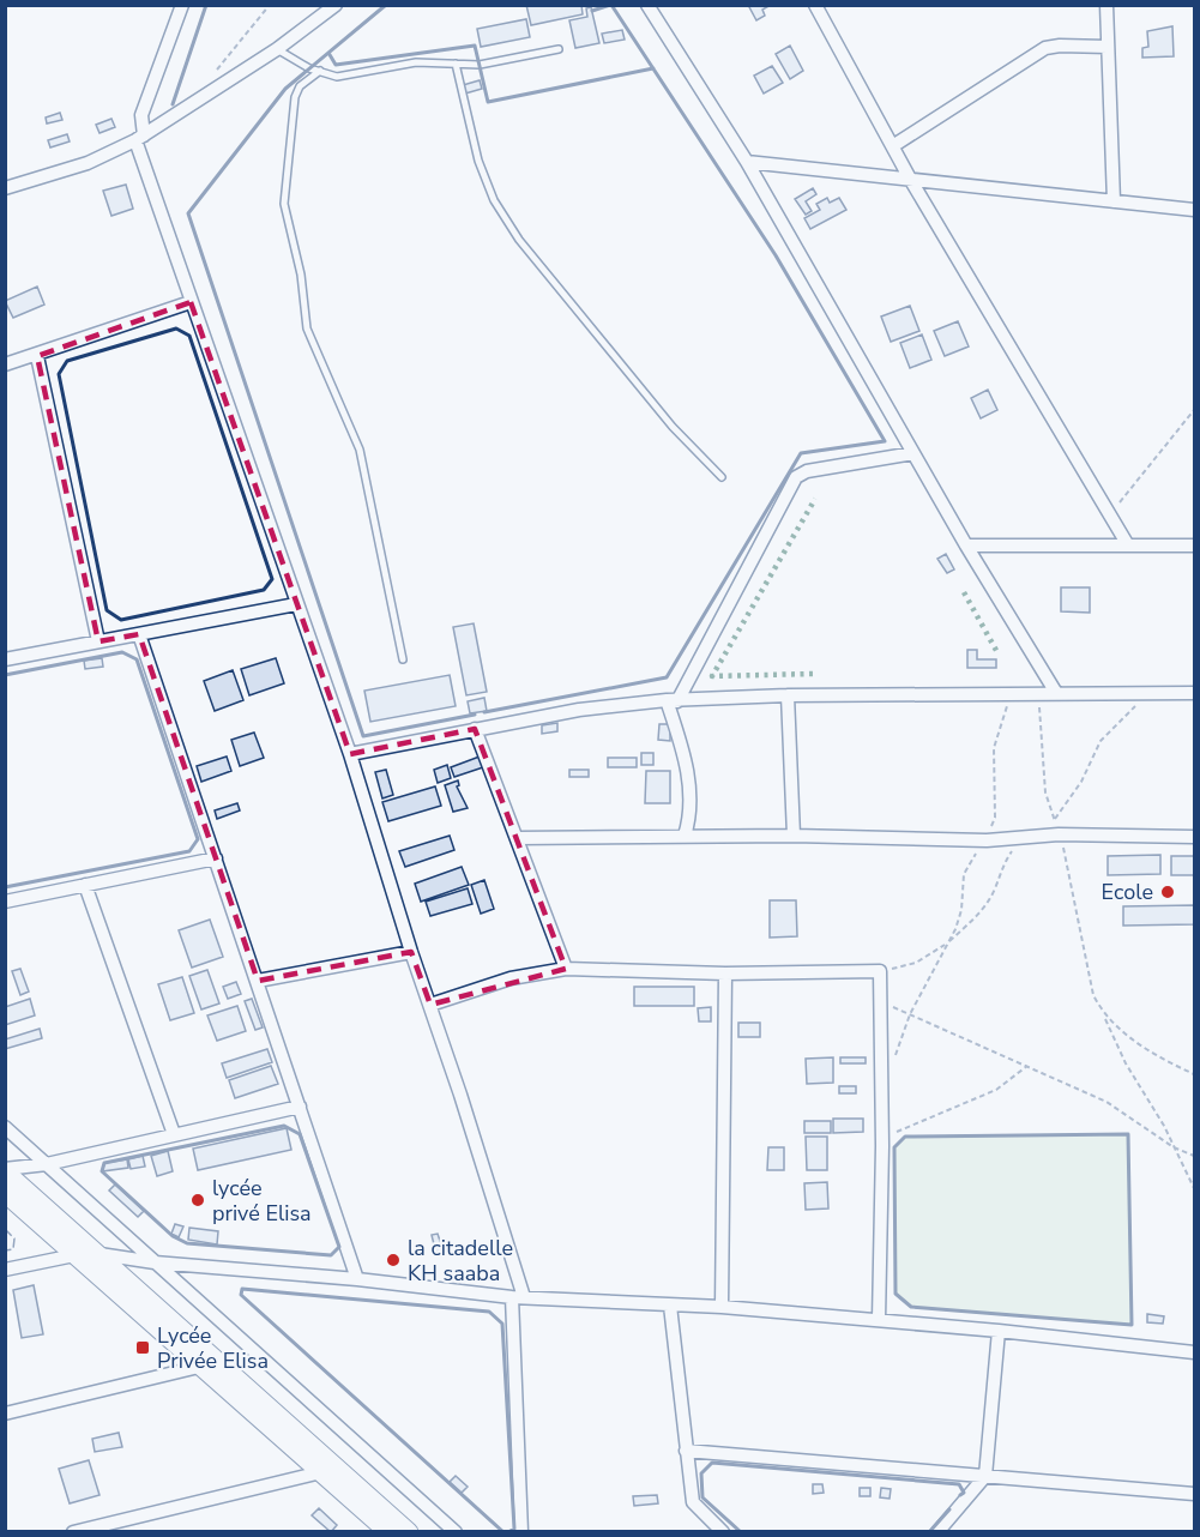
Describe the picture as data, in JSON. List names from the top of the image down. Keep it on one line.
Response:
{"places":{"other":["Ecole","lycée privé Elisa","la citadelle KH saaba"],"transit":["Lycée Privée Elisa"]}}
